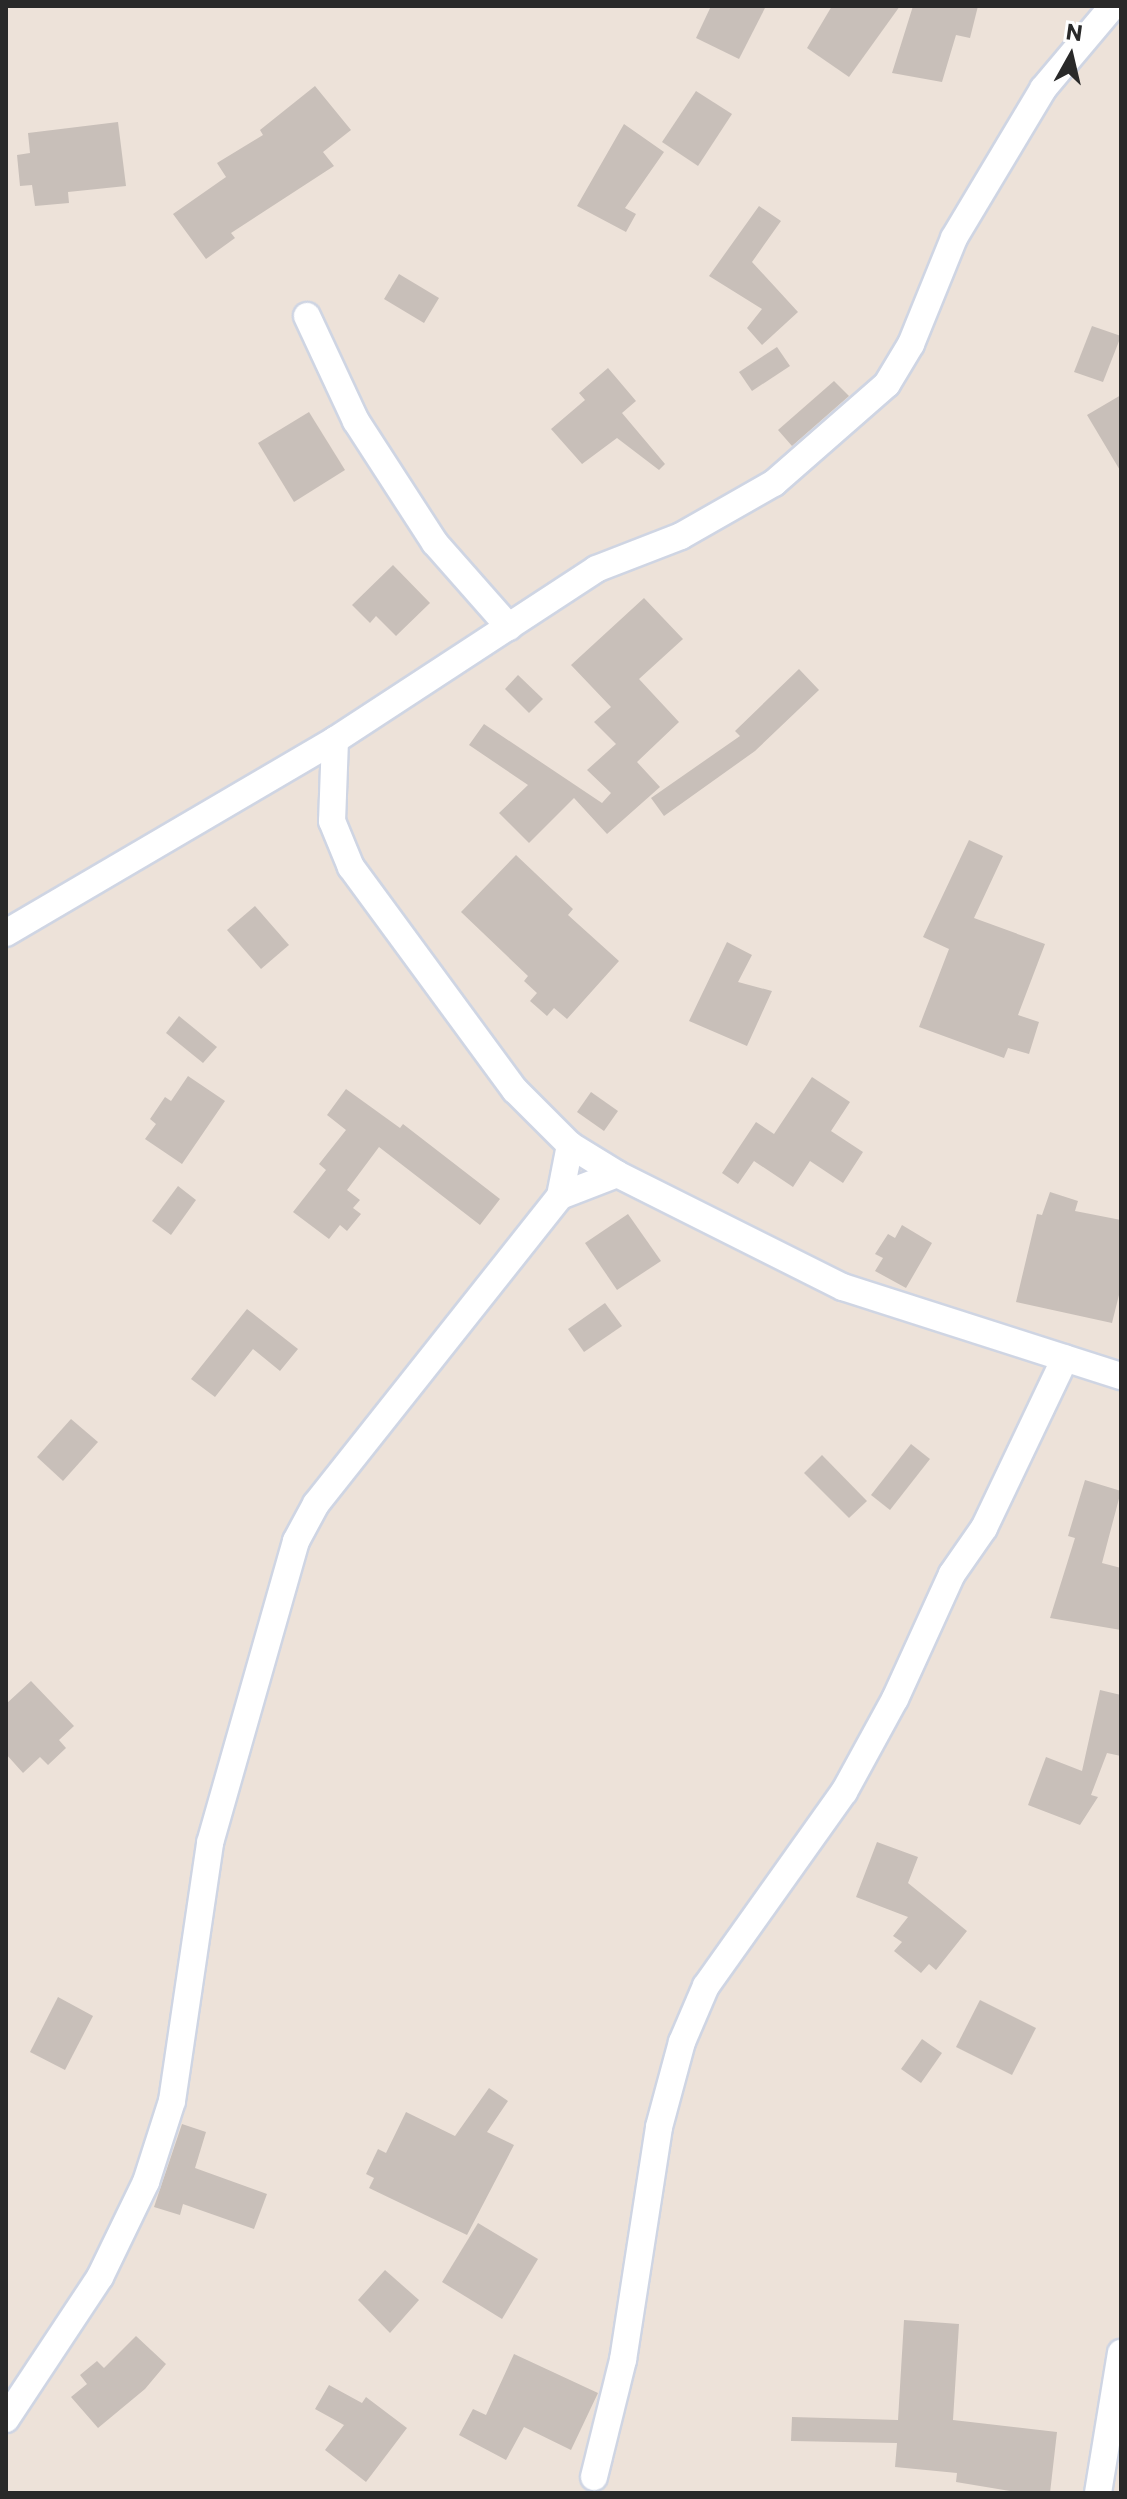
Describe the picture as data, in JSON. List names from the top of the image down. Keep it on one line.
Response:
{"north":"top"}
